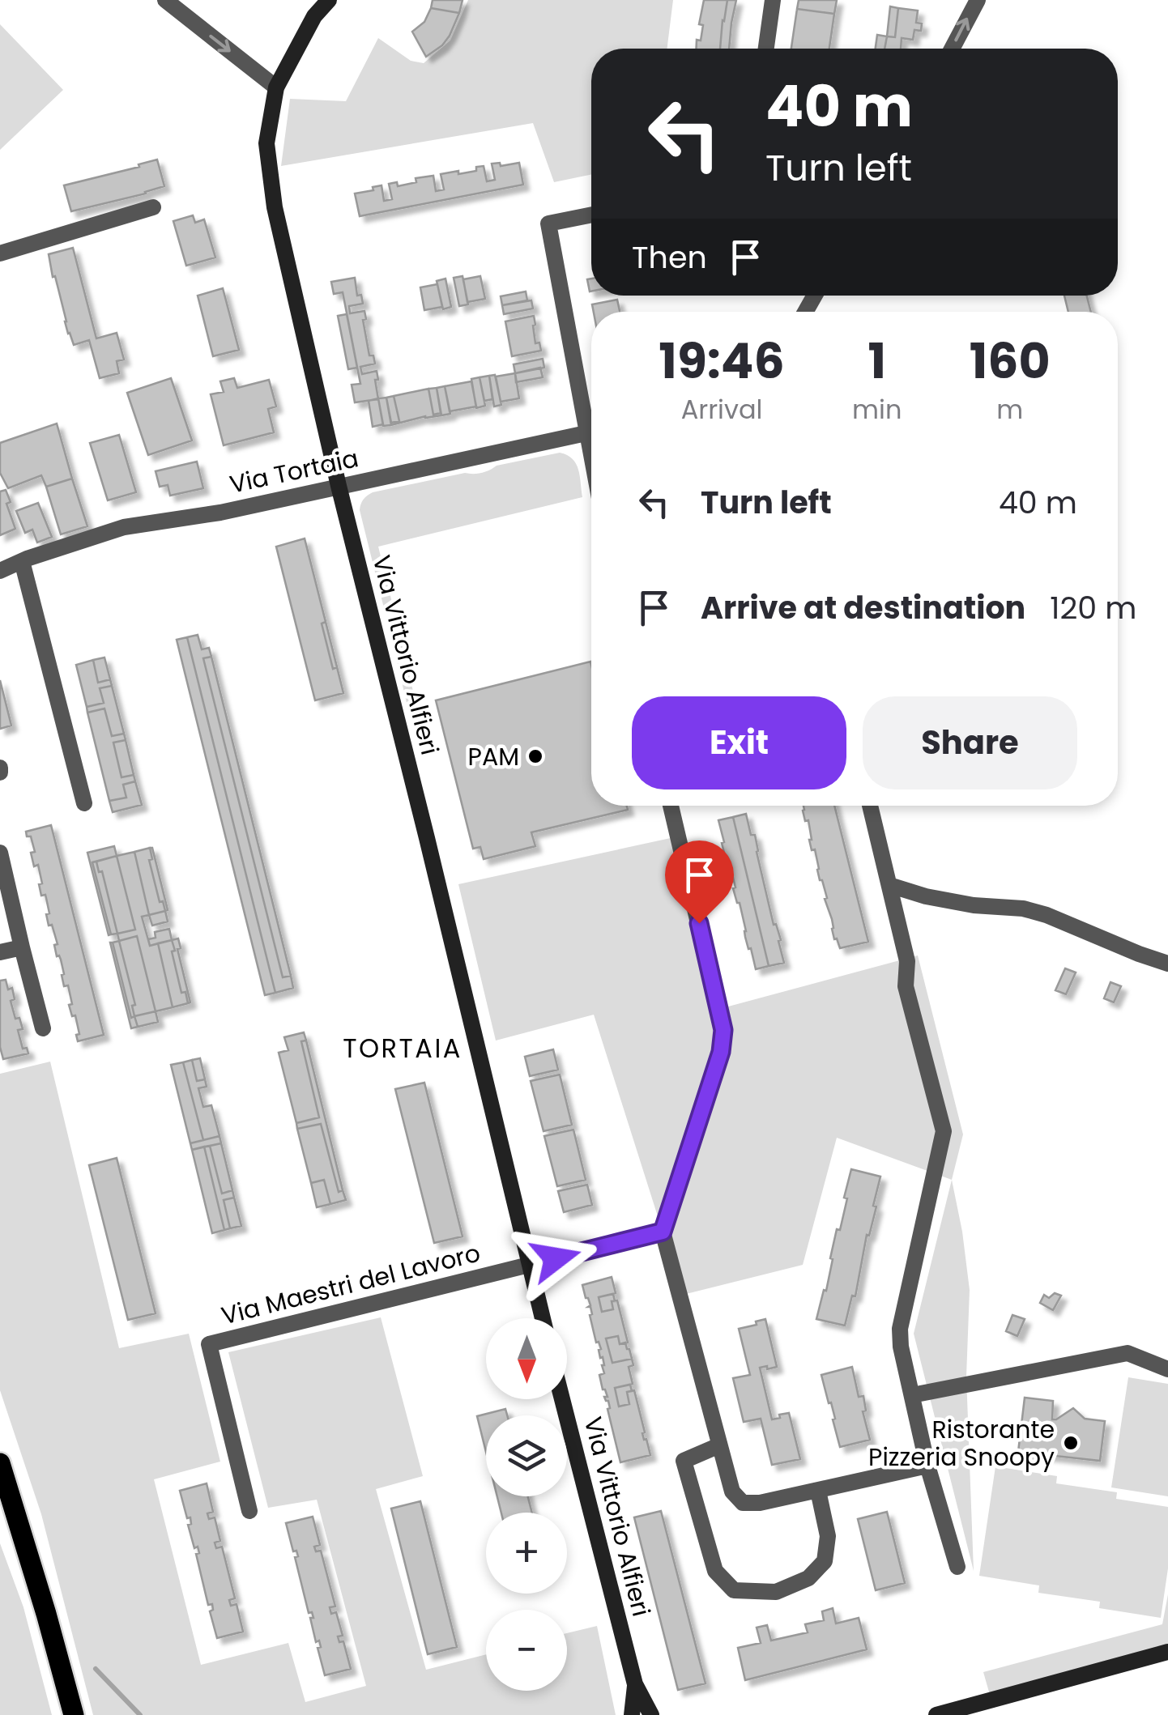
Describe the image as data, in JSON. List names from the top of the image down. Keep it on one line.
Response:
{"streets":{"street":["Via Tortaia","Via Vittorio Alfieri","Via Maestri del Lavoro"]},"crossings":[["Via Tortaia","Via Vittorio Alfieri"],["Via Vittorio Alfieri","Via Maestri del Lavoro"]],"districts":["TORTAIA"],"places":["PAM","Ristorante Pizzeria Snoopy"],"north":"bottom","page":{"turn":["40 m","Turn left"],"then":"Then","eta":["19:46","Arrival","1","min","160","m"],"list":[{"name":"Turn left","value":"40 m"},{"name":"Arrive at destination","value":"120 m"}],"buttons":["Exit","Share"],"map_buttons":["+","−"]}}
